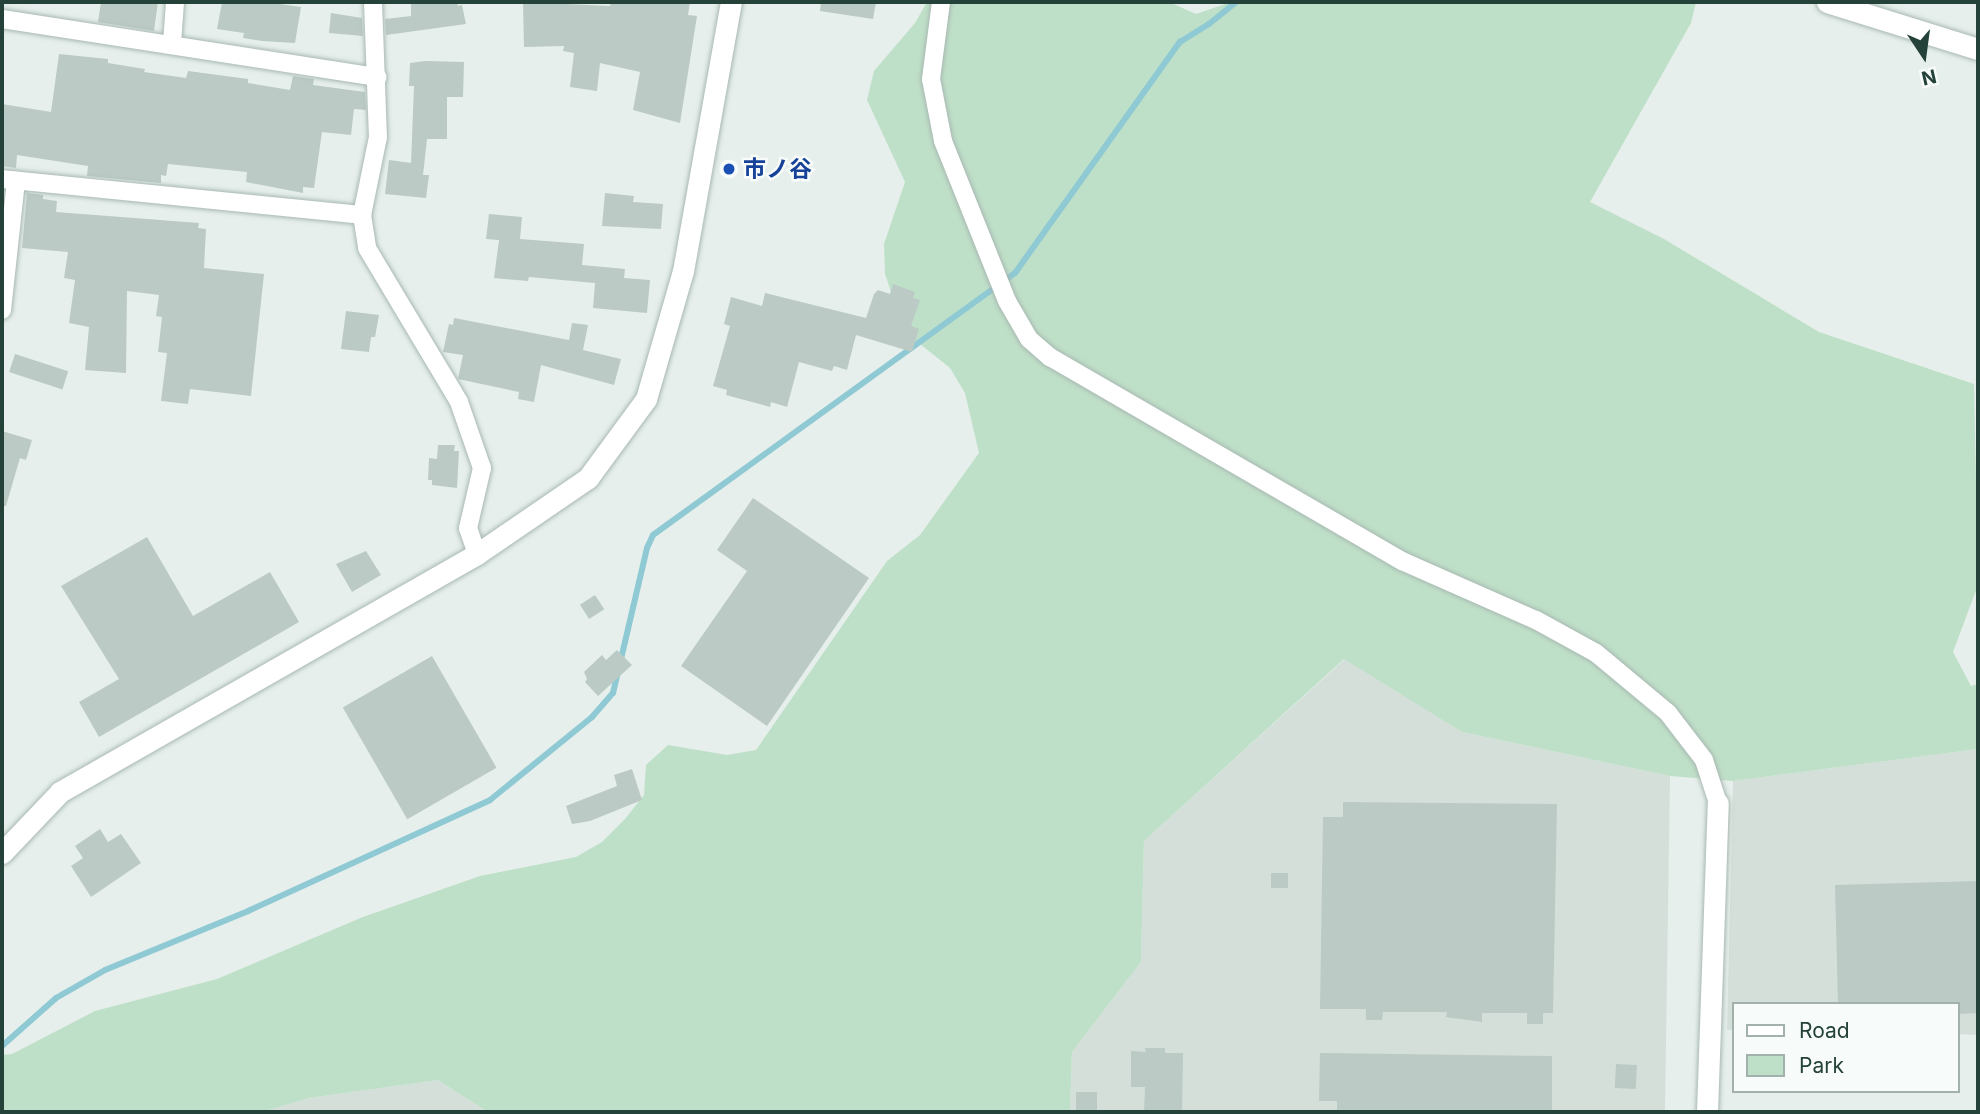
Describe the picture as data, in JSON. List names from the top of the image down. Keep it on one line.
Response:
{"places":["市ノ谷"],"legend":["Road","Park"],"north":"bottom"}
